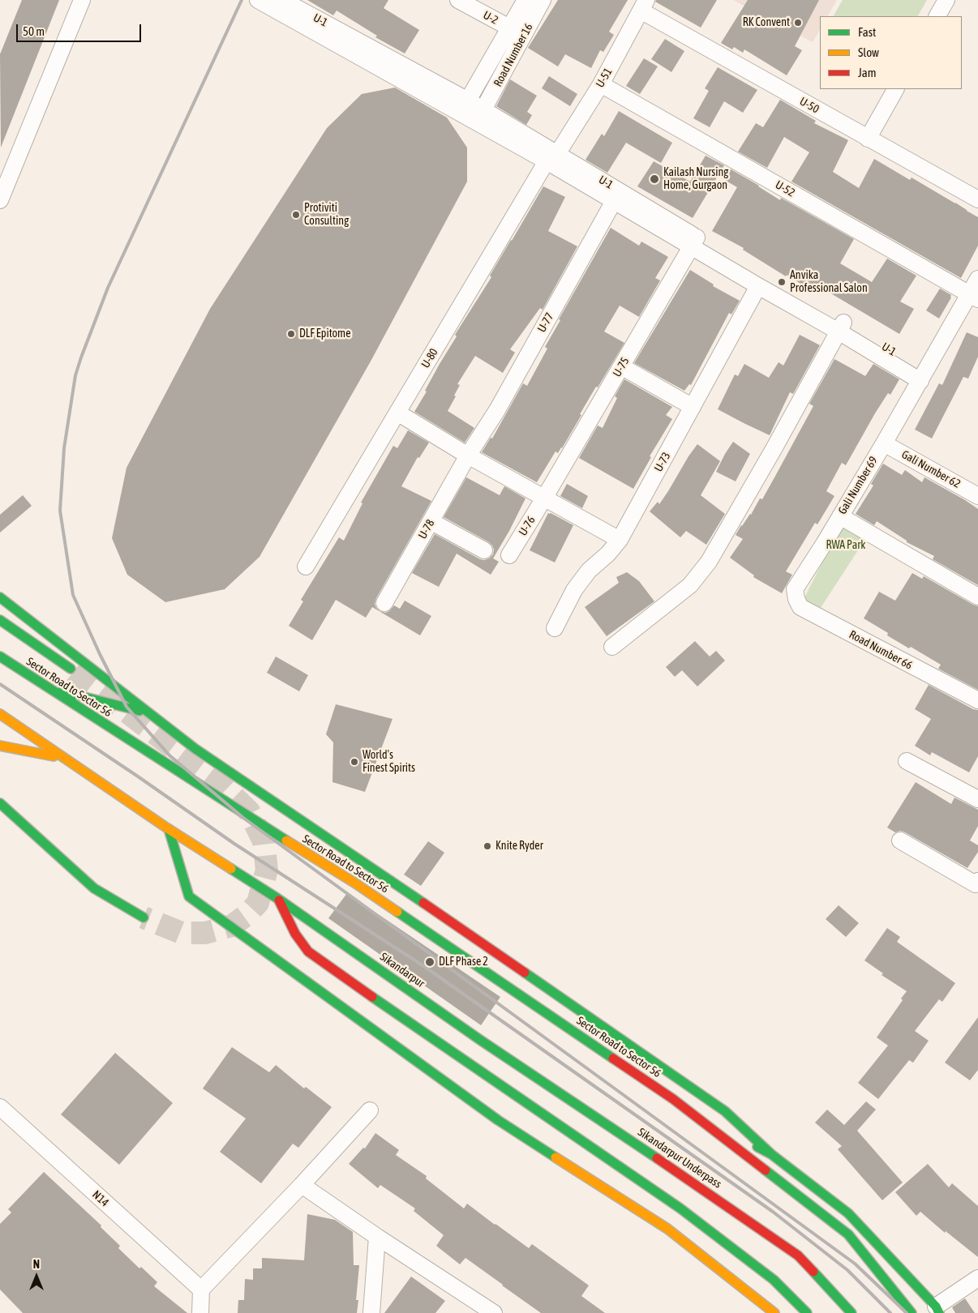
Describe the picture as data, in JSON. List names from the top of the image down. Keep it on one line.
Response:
{"streets":{"main road":["Sector Road to Sector 56","Sikandarpur","Sikandarpur Underpass"],"street":["U-2","U-1","Road Number 16","U-51","U-50","U-52","U-77","U-80","U-75","U-73","Gali Number 62","Gali Number 69","U-76","U-78","Road Number 66","N14"]},"crossings":[["U-2","Road Number 16"],["U-1","Road Number 16"],["U-1","U-51"],["U-1","U-77"],["U-1","U-80"],["U-1","U-75"],["U-1","U-73"],["U-1","Gali Number 69"],["U-51","U-50"],["U-51","U-52"],["U-51","U-80"],["U-52","Gali Number 69"],["U-77","U-78"],["U-75","U-76"],["Gali Number 62","Gali Number 69"],["Gali Number 69","Road Number 66"],["Sikandarpur","Sikandarpur Underpass"]],"parks":["RWA Park"],"places":["RK Convent","Kailash Nursing Home, Gurgaon","Protiviti Consulting","Anvika Professional Salon","DLF Epitome","World's Finest Spirits","Knite Ryder","DLF Phase 2"],"legend":["Fast","Slow","Jam"],"scale_bar":"50 m","north":"top"}
